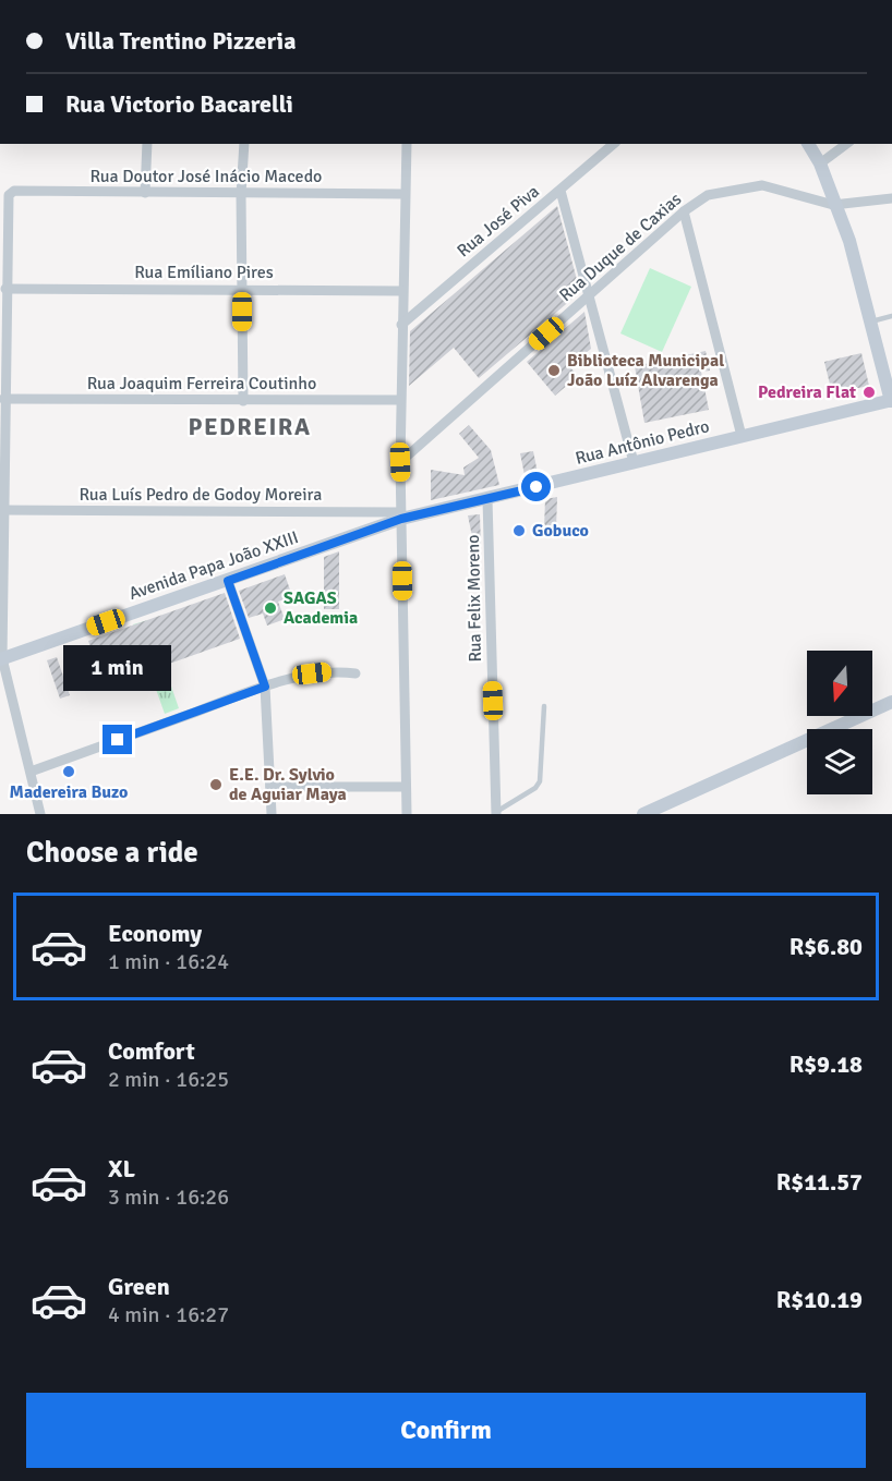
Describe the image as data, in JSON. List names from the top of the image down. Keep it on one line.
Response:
{"streets":{"main road":["Rua Antônio Pedro","Avenida Papa João XXIII"],"street":["Rua Doutor José Inácio Macedo","Rua José Piva","Rua Duque de Caxias","Rua Emíliano Pires","Rua Joaquim Ferreira Coutinho","Rua Luís Pedro de Godoy Moreira","Rua Felix Moreno"]},"crossings":[["Rua Doutor José Inácio Macedo","Rua Emíliano Pires"],["Rua Antônio Pedro","Rua Luís Pedro de Godoy Moreira"],["Rua Antônio Pedro","Avenida Papa João XXIII"],["Rua Antônio Pedro","Rua Felix Moreno"],["Rua Luís Pedro de Godoy Moreira","Avenida Papa João XXIII"]],"districts":["PEDREIRA"],"places":["Biblioteca Municipal João Luíz Alvarenga","Pedreira Flat","Gobuco","SAGAS Academia","Madereira Buzo","E.E. Dr. Sylvio de Aguiar Maya"],"north":"bottom","page":{"banner":["Villa Trentino Pizzeria","Rua Victorio Bacarelli"],"bubble":"1 min","heading":"Choose a ride","list":[{"name":"Economy","note":"1 min · 16:24","value":"R$6.80"},{"name":"Comfort","note":"2 min · 16:25","value":"R$9.18"},{"name":"XL","note":"3 min · 16:26","value":"R$11.57"},{"name":"Green","note":"4 min · 16:27","value":"R$10.19"}],"buttons":"Confirm"}}
